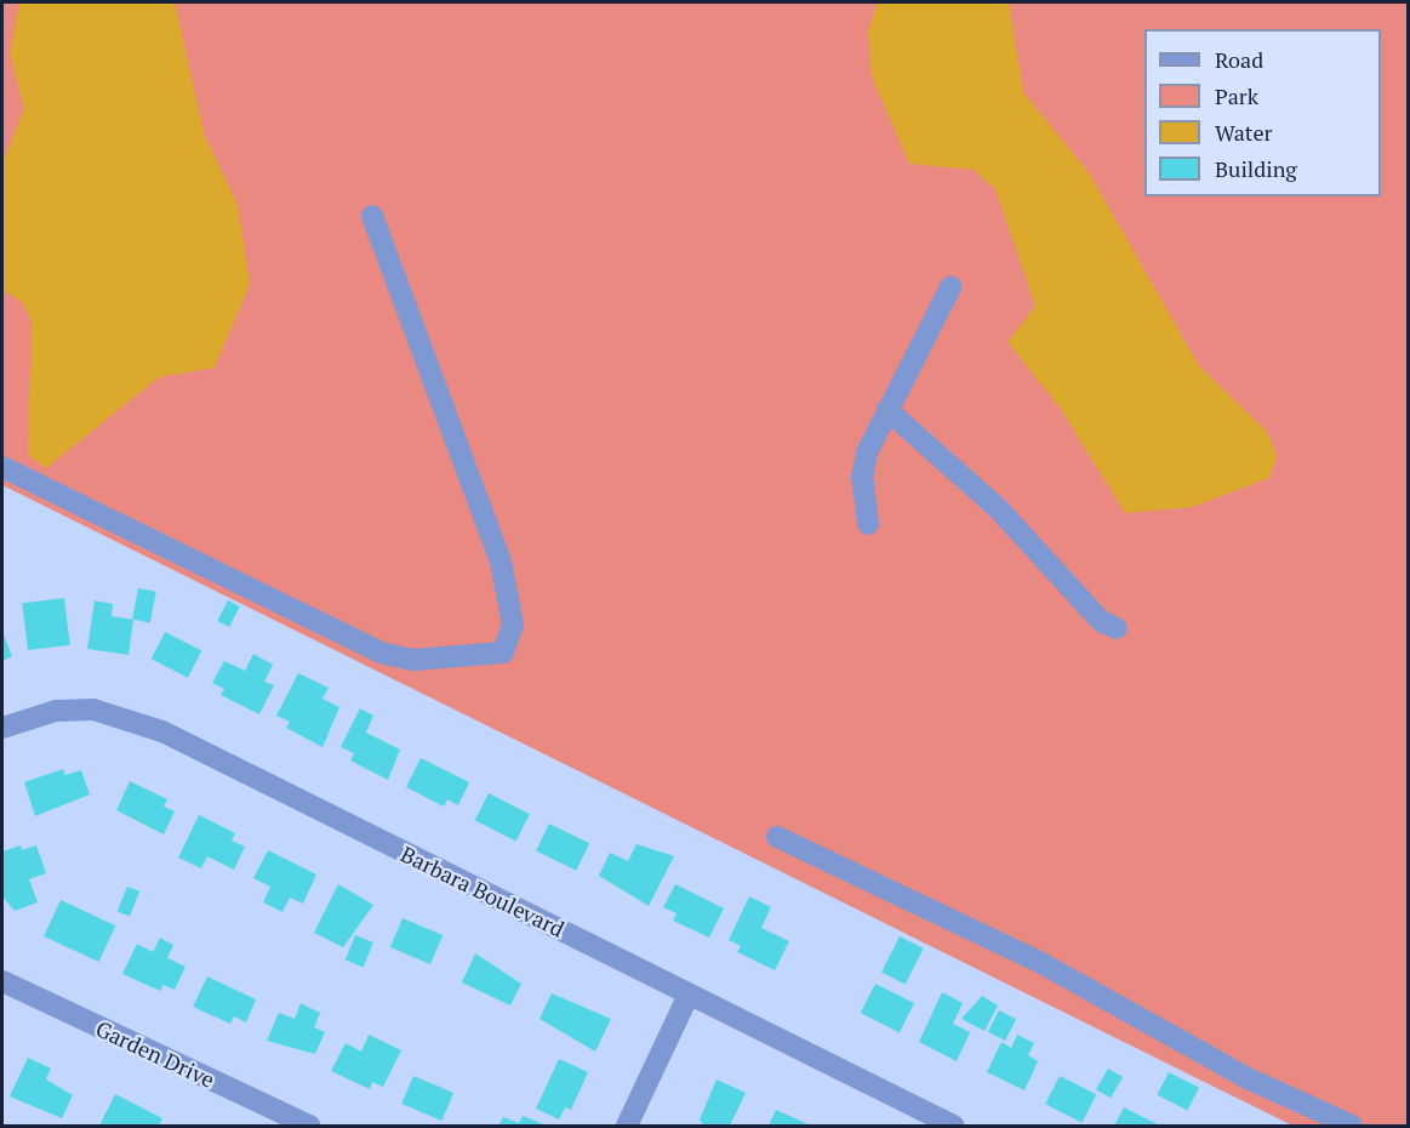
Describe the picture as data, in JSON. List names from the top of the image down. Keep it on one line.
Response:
{"streets":{"street":["Barbara Boulevard","Garden Drive"]},"legend":["Road","Park","Water","Building"]}
